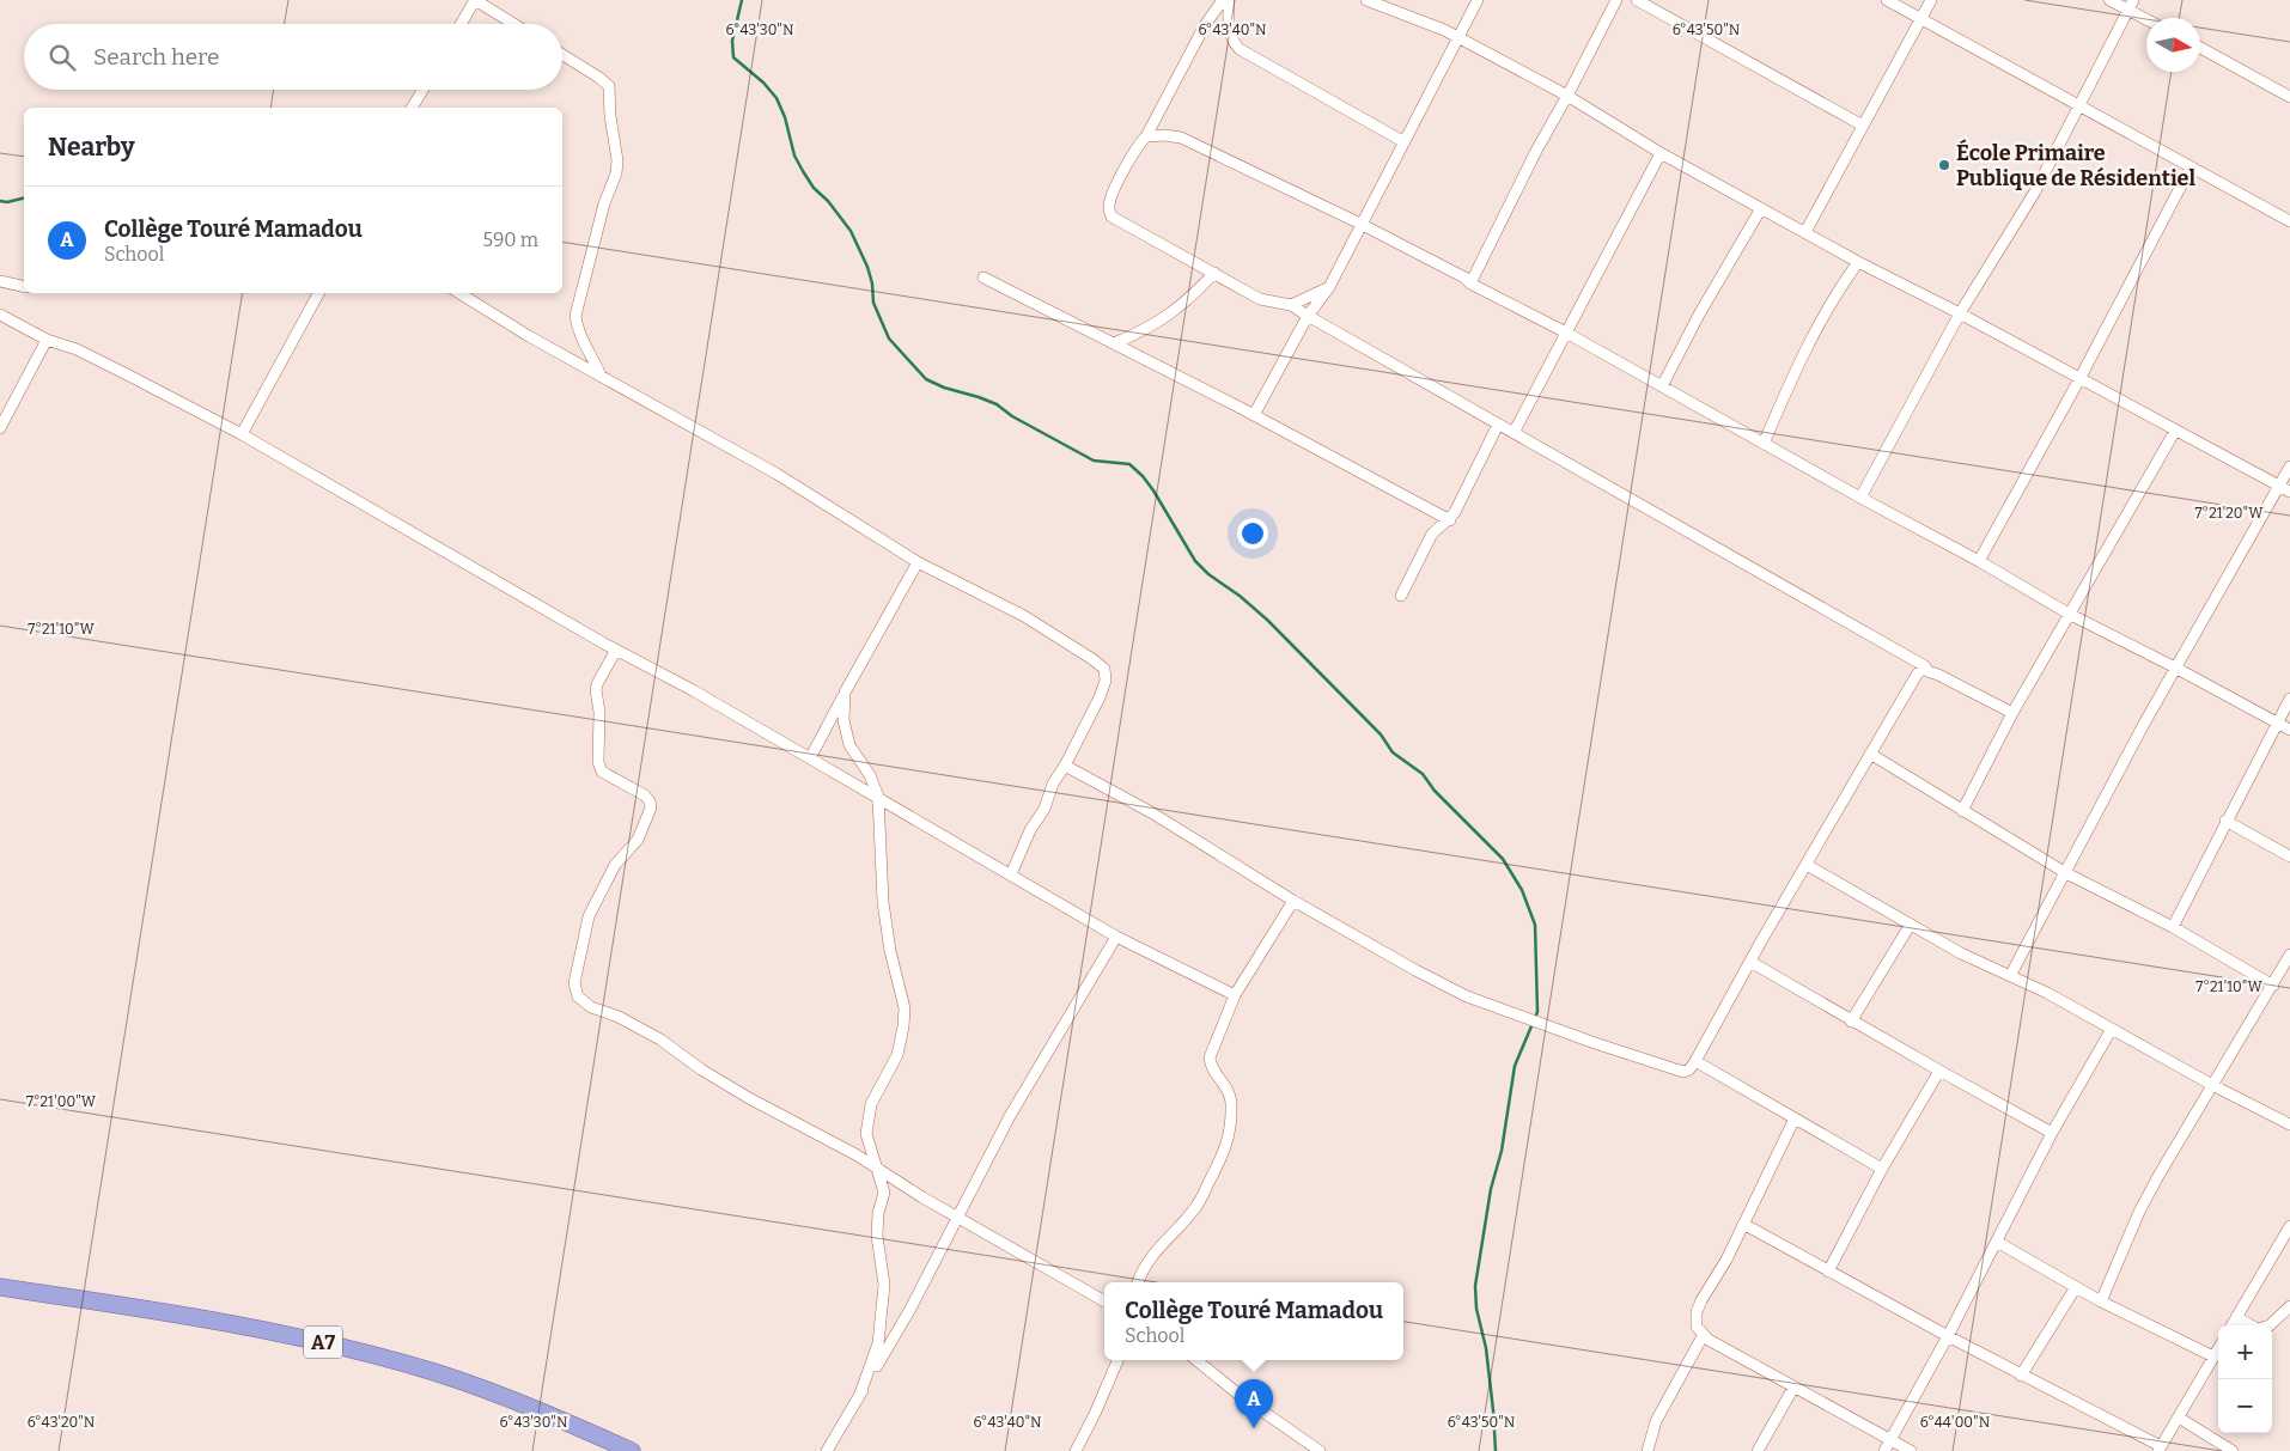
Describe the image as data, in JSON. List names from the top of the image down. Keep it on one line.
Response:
{"streets":{"highway":["A7"]},"places":["École Primaire Publique de Résidentiel"],"north":"right","page":{"search":"Search here","heading":"Nearby","list":[{"mark":"A","name":"Collège Touré Mamadou","note":"School","value":"590 m"}],"popup":["Collège Touré Mamadou","School"],"map_buttons":["+","−"],"pins":"A"},"coordinates":["6°43'30\"N","6°43'40\"N","6°43'50\"N","7°21'20\"W","7°21'10\"W","7°21'00\"W","6°43'20\"N","6°44'00\"N"]}
